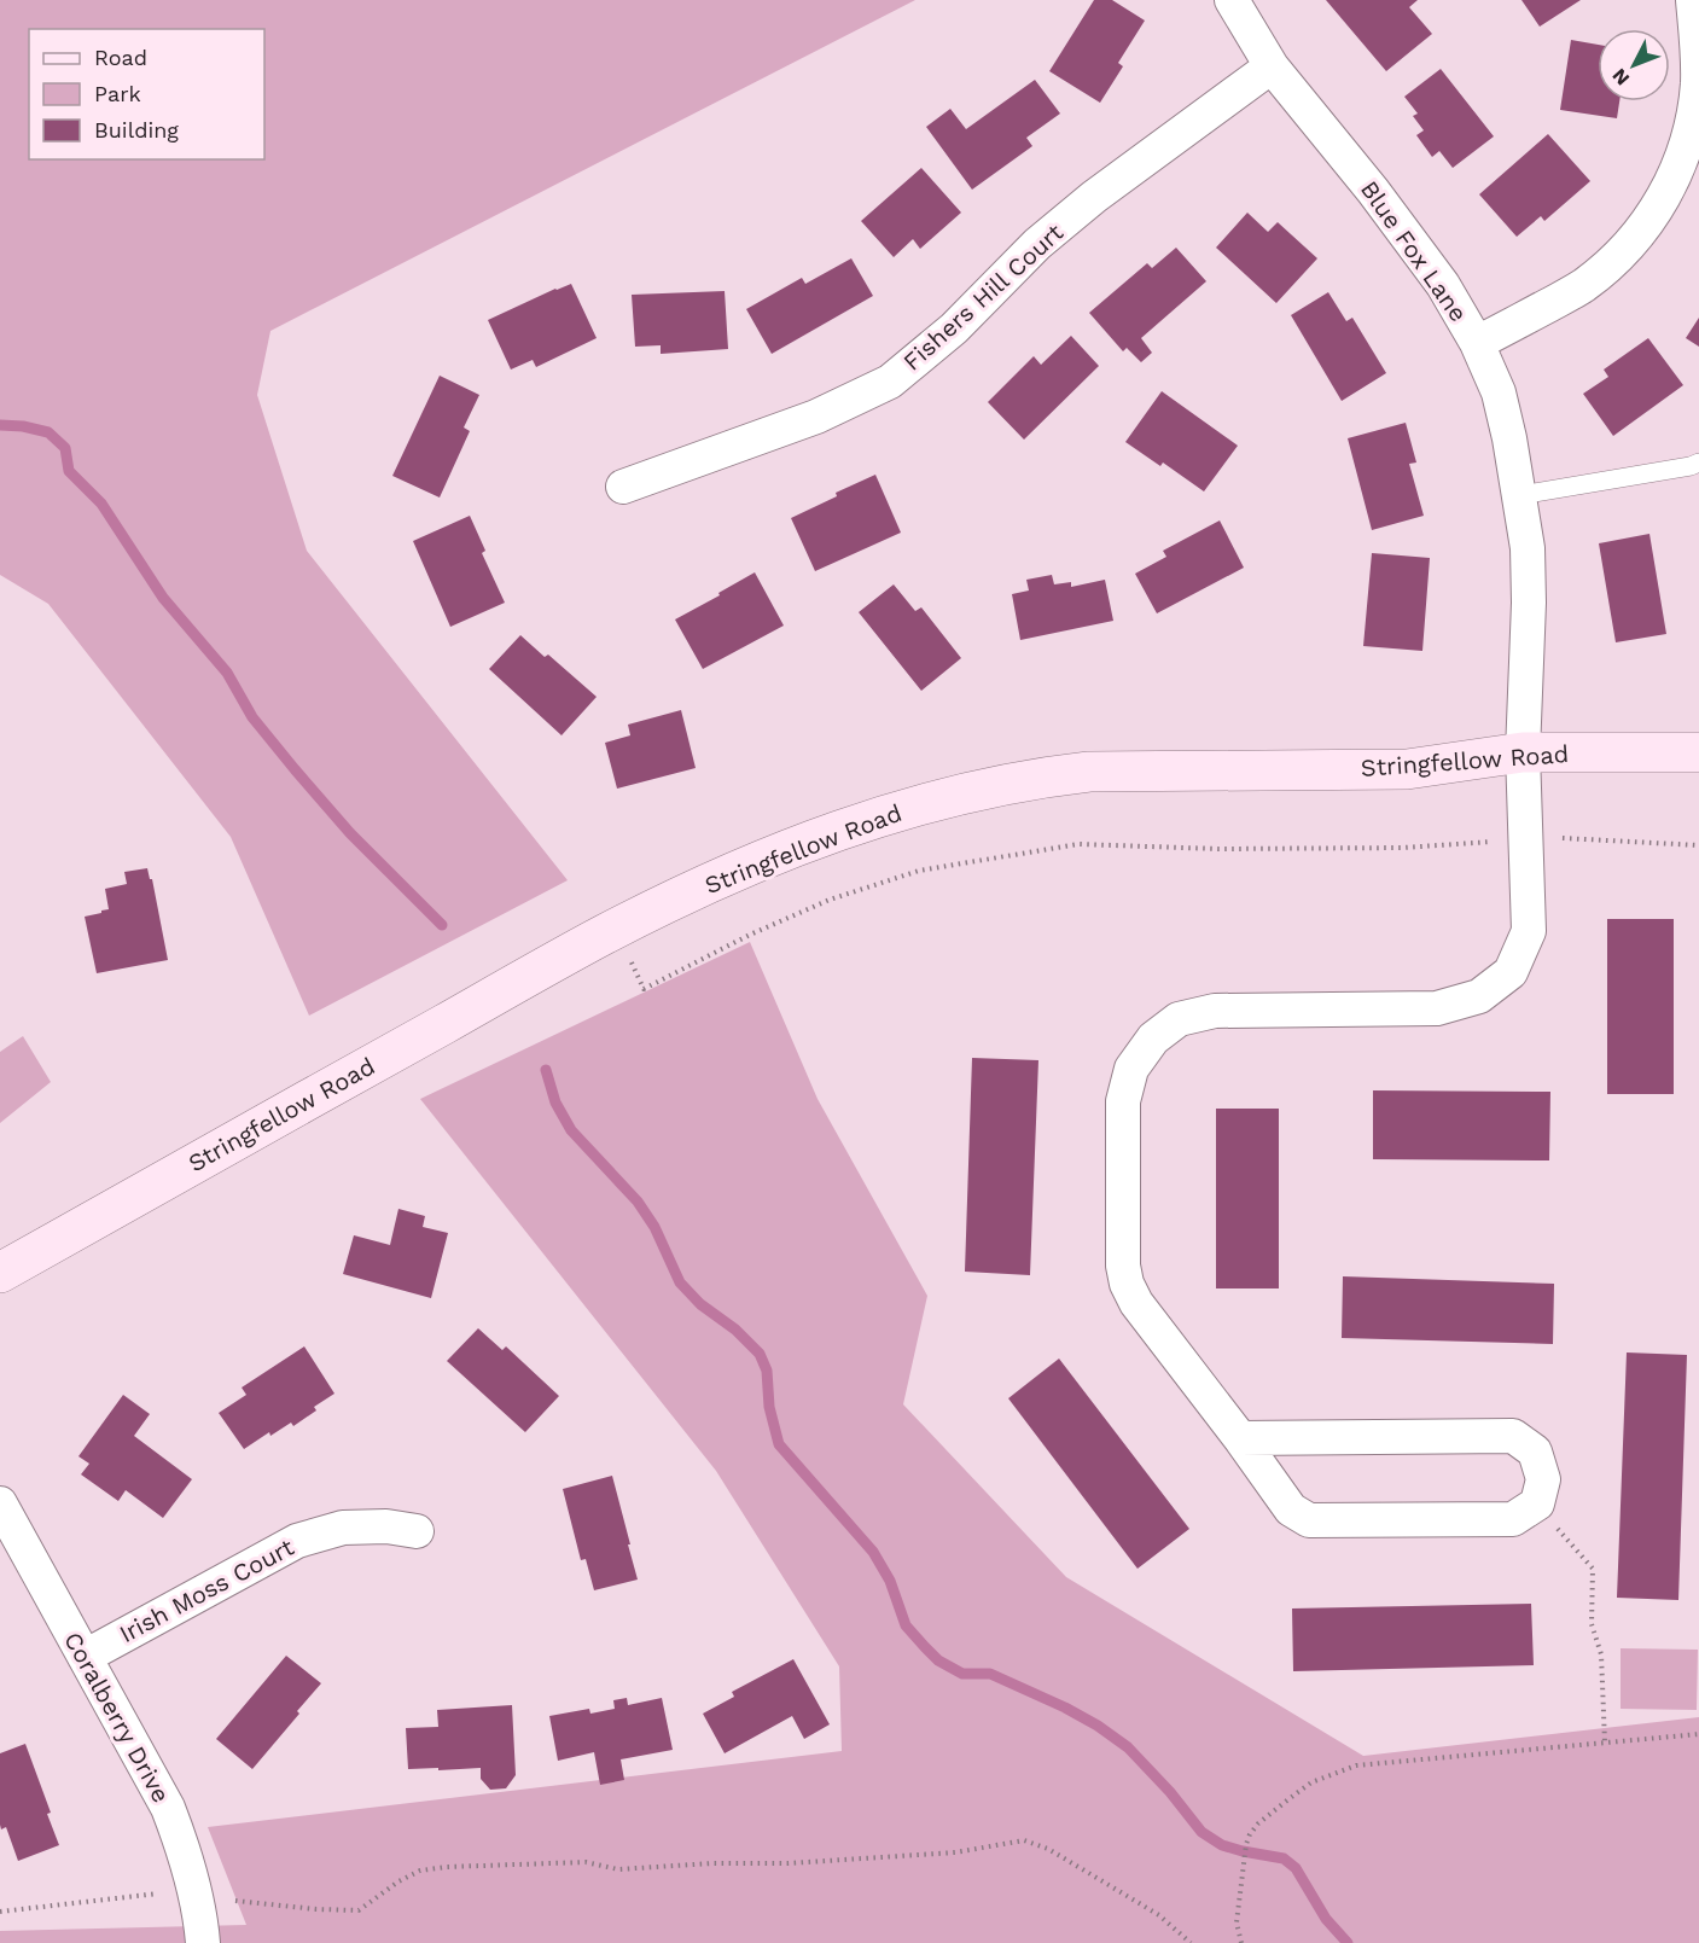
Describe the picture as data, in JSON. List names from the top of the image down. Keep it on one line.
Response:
{"streets":{"main road":["Stringfellow Road"],"street":["Blue Fox Lane","Fishers Hill Court","Irish Moss Court","Coralberry Drive"]},"crossings":[["Blue Fox Lane","Fishers Hill Court"],["Blue Fox Lane","Stringfellow Road"],["Irish Moss Court","Coralberry Drive"]],"legend":["Road","Park","Building"],"north":"bottom left"}
